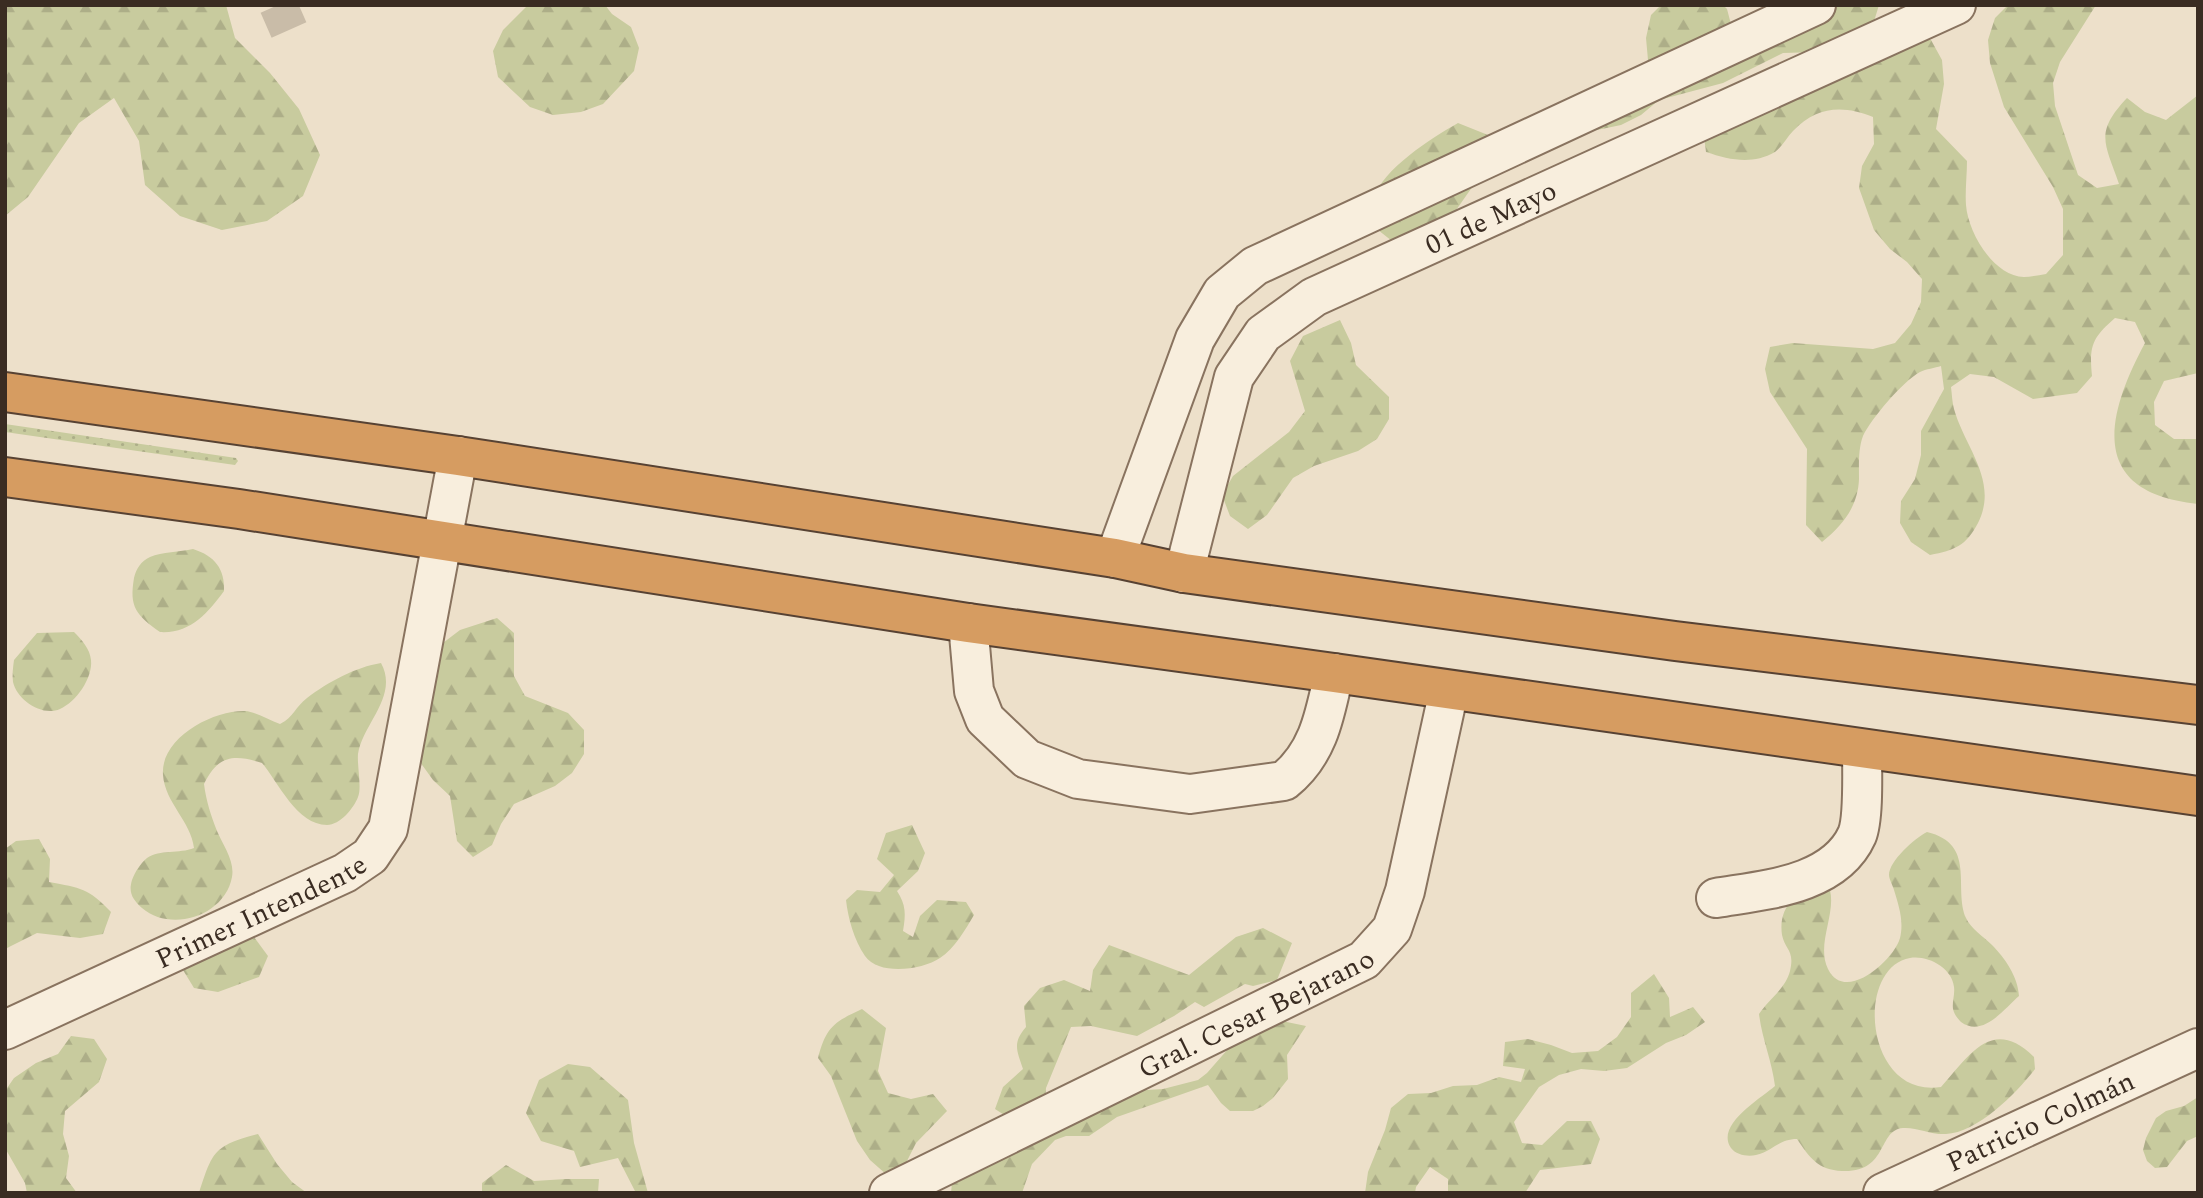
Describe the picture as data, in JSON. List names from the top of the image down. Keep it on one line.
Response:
{"streets":{"street":["01 de Mayo","Primer Intendente","Gral. Cesar Bejarano","Patricio Colmán"]}}
